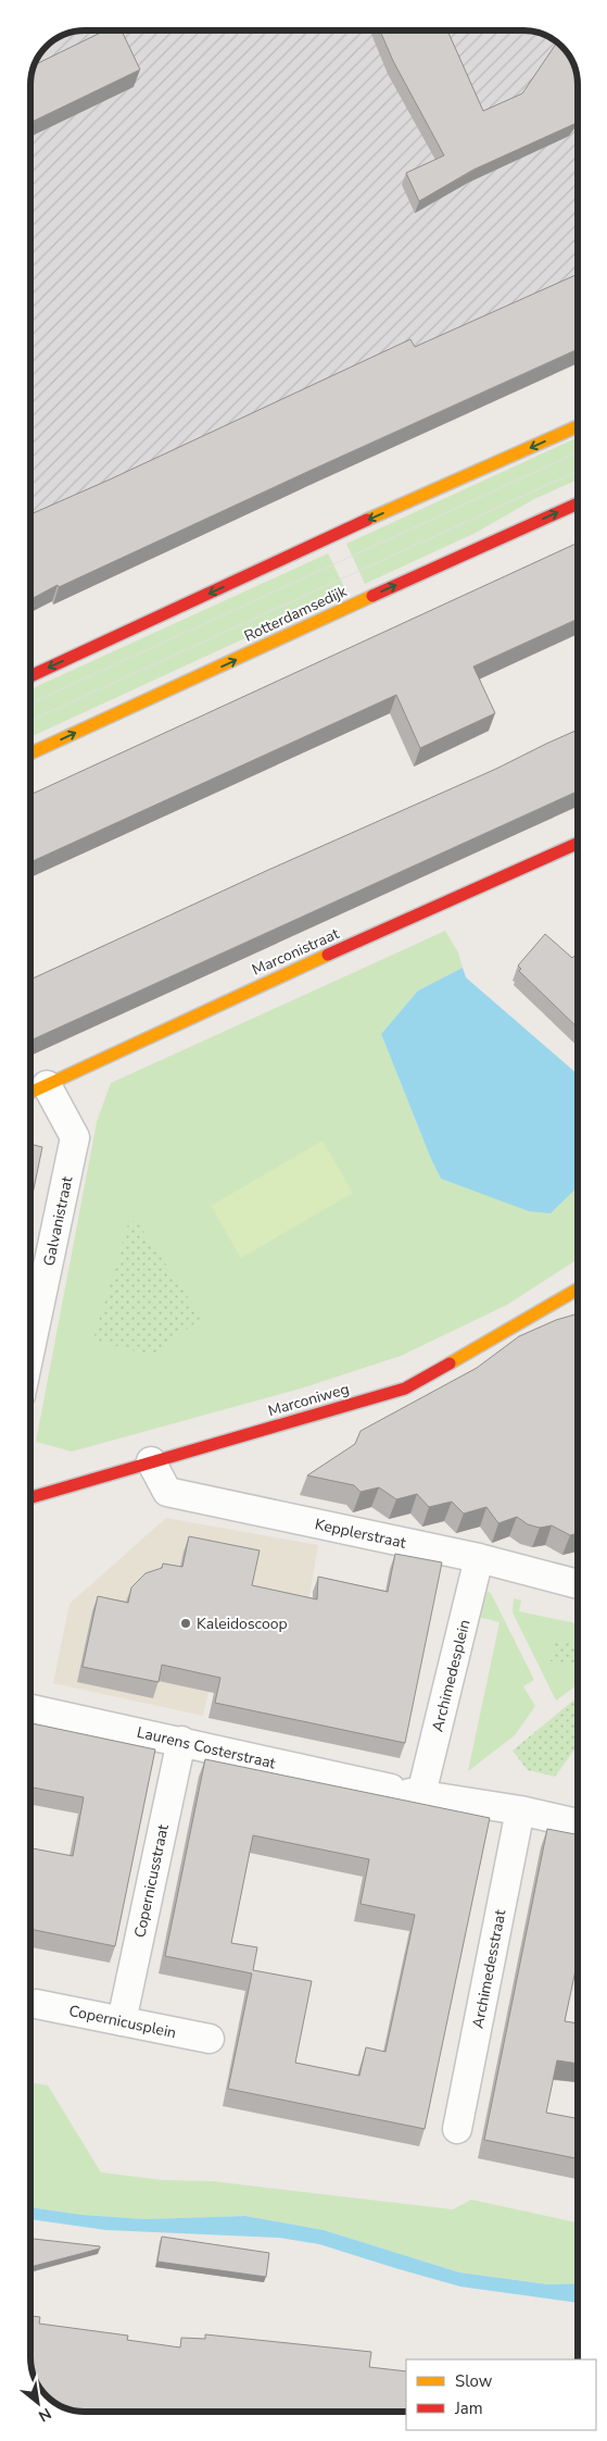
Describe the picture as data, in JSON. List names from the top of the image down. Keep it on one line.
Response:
{"streets":{"main road":["Rotterdamsedijk","Marconistraat","Marconiweg"],"street":["Galvanistraat","Kepplerstraat","Archimedesplein","Laurens Costerstraat","Copernicusstraat","Archimedesstraat","Copernicusplein"]},"crossings":[["Marconistraat","Galvanistraat"],["Marconiweg","Kepplerstraat"],["Kepplerstraat","Archimedesplein"],["Archimedesplein","Laurens Costerstraat"],["Laurens Costerstraat","Copernicusstraat"],["Laurens Costerstraat","Archimedesstraat"],["Copernicusstraat","Copernicusplein"]],"places":["Kaleidoscoop"],"legend":["Slow","Jam"],"north":"bottom right"}
